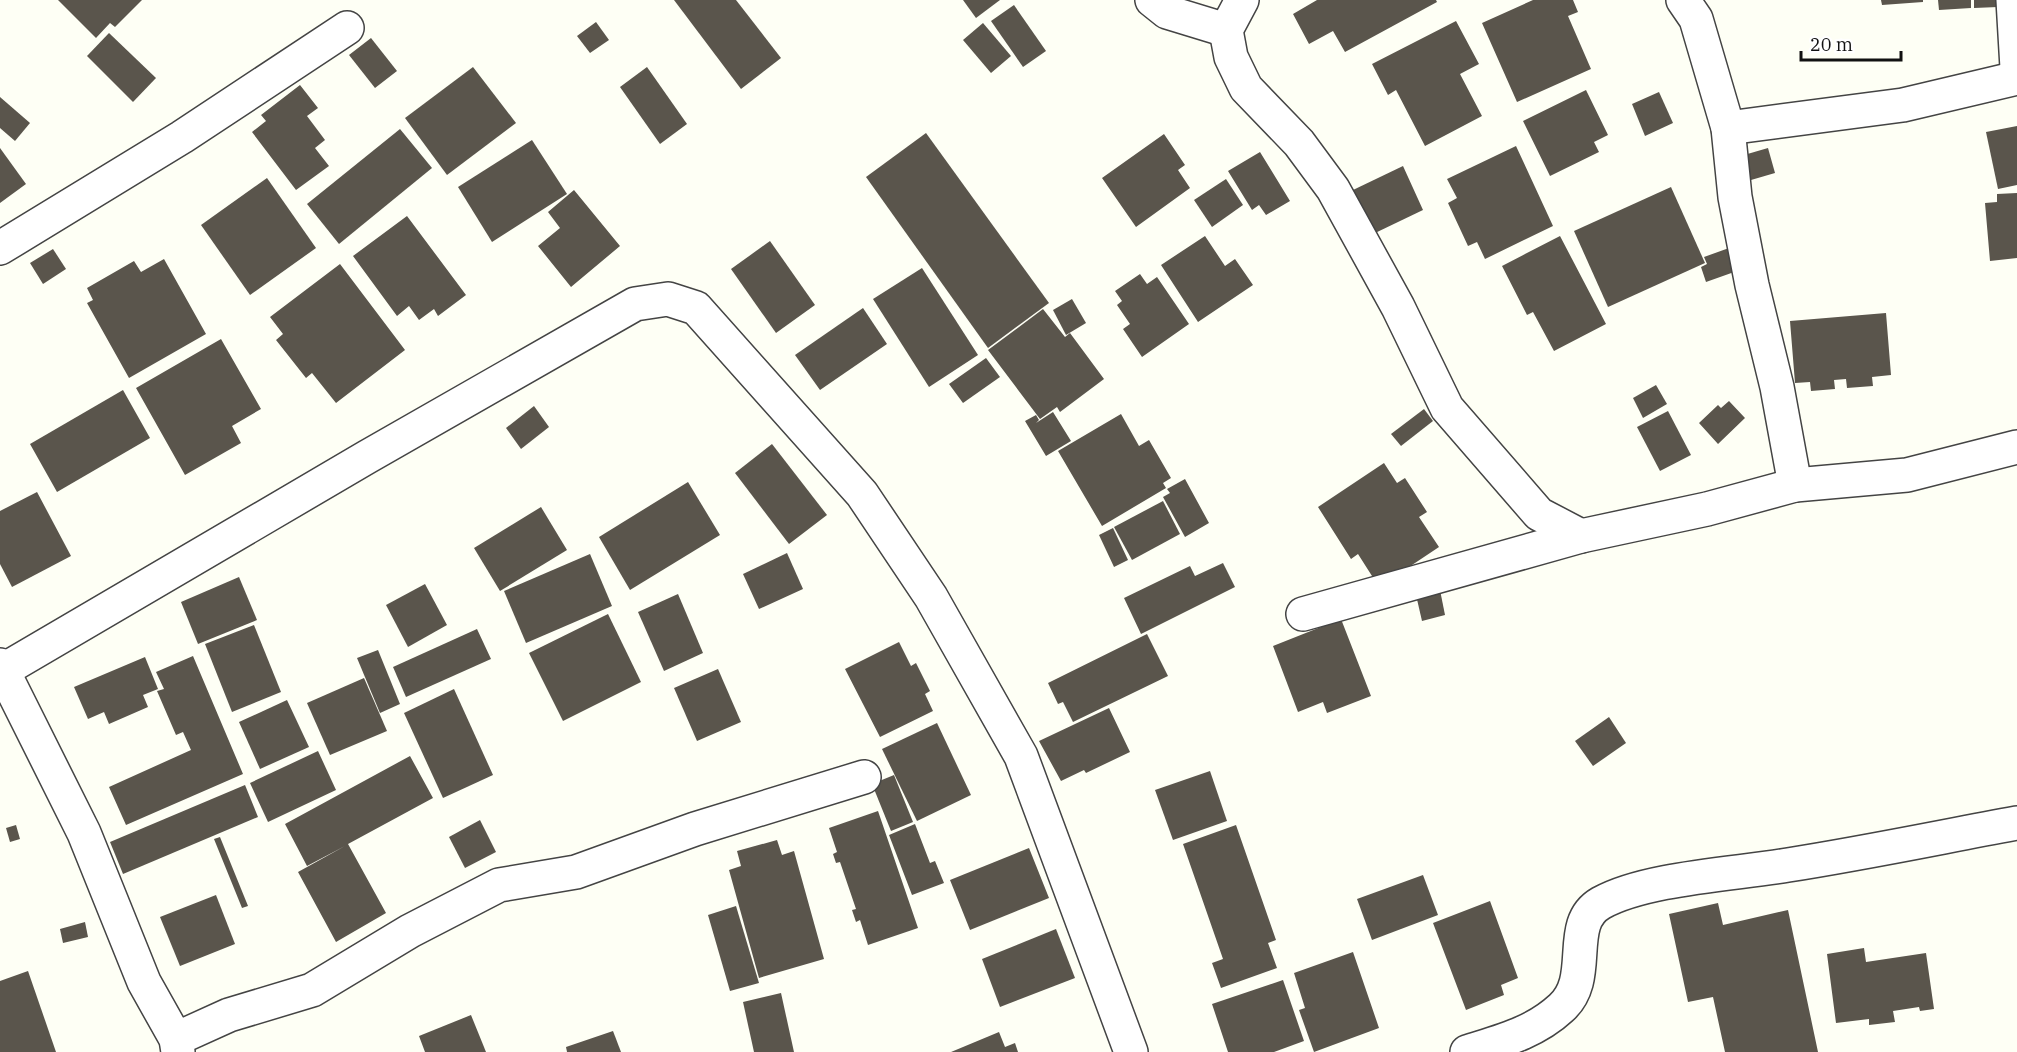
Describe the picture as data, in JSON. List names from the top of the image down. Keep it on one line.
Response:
{"scale_bar":"20 m"}
